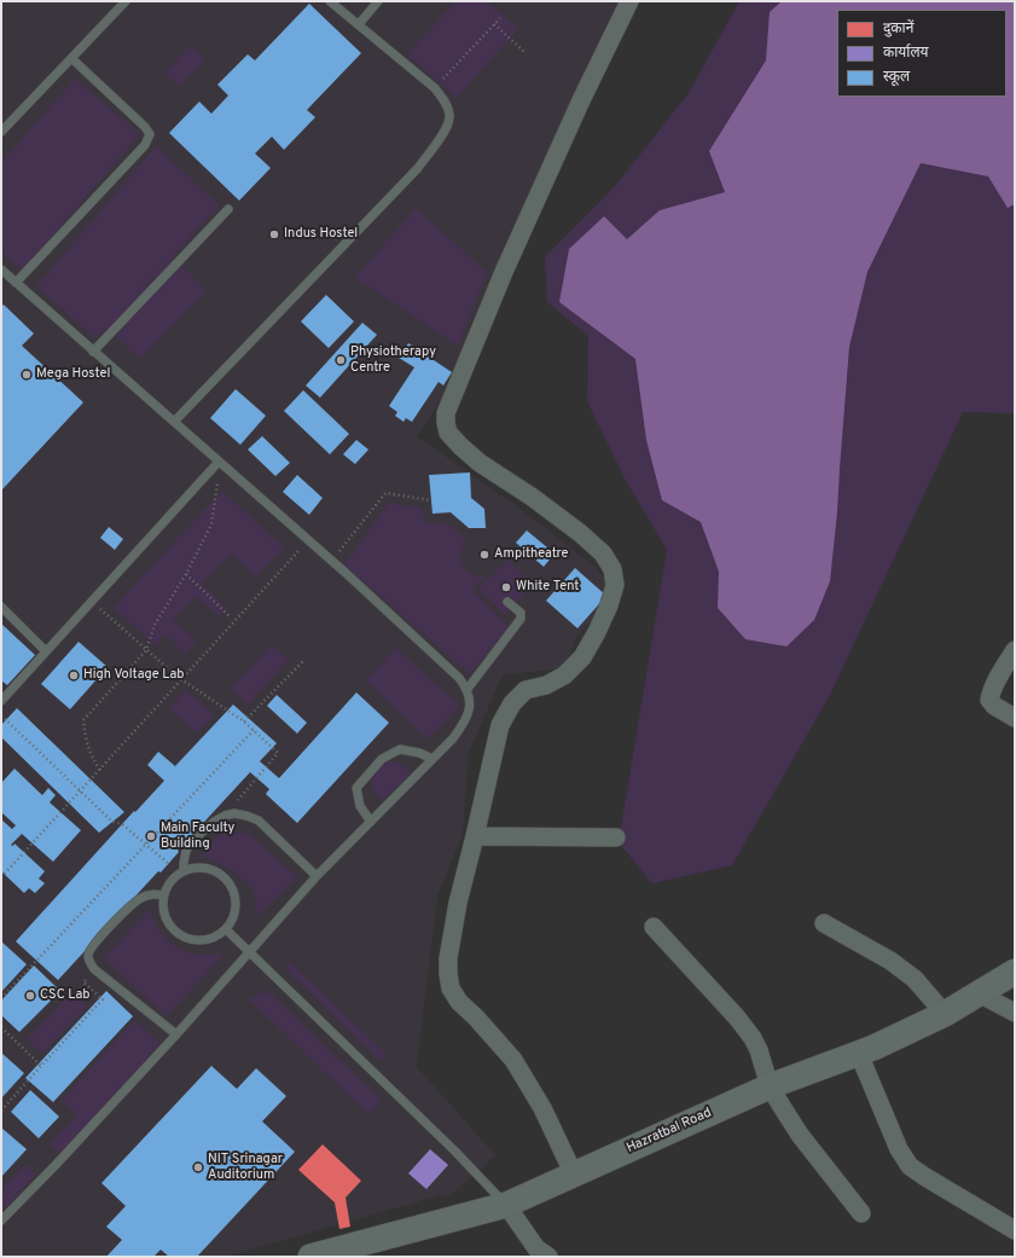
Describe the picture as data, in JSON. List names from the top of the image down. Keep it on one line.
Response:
{"streets":{"main road":["Hazratbal Road"]},"places":["Indus Hostel","Physiotherapy Centre","Mega Hostel","Ampitheatre","White Tent","High Voltage Lab","Main Faculty Building","CSC Lab","NIT Srinagar Auditorium"],"legend":["दुकानें","कार्यालय","स्कूल"]}
